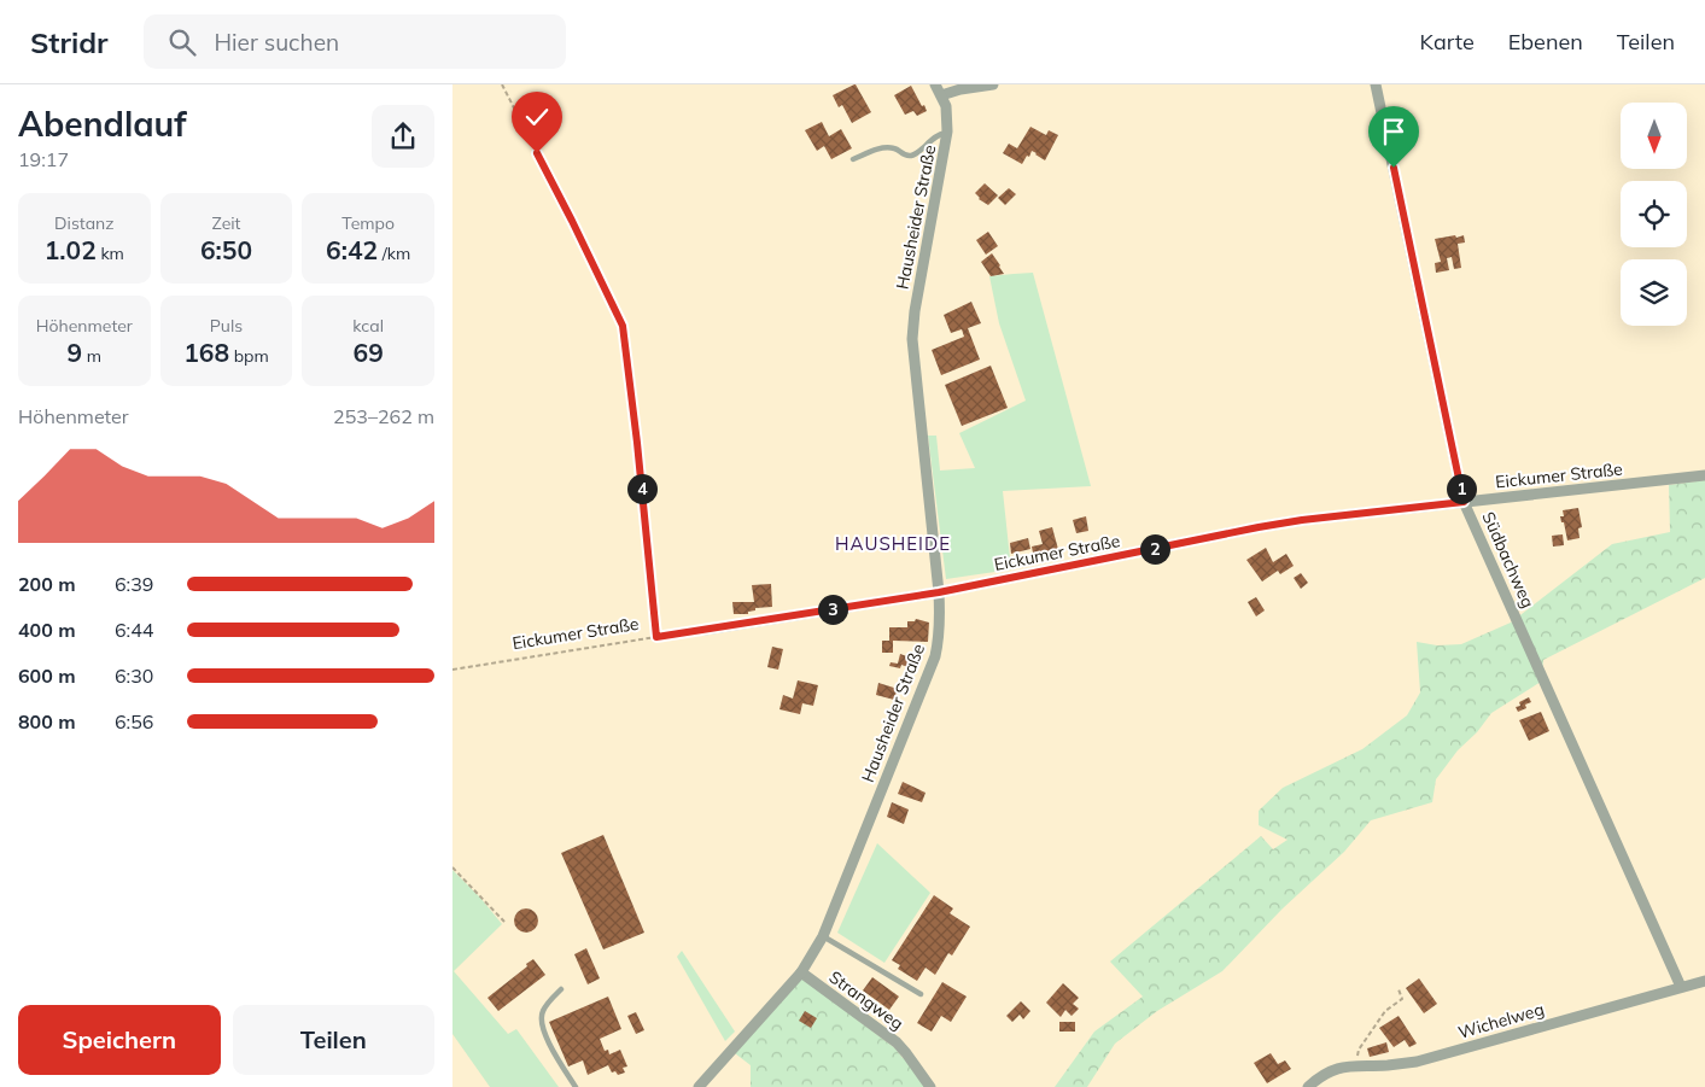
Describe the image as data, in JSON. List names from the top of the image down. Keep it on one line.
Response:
{"streets":{"street":["Hausheider Straße","Eickumer Straße","Südbachweg","Strangweg","Wichelweg"]},"crossings":[["Hausheider Straße","Eickumer Straße"],["Hausheider Straße","Strangweg"],["Eickumer Straße","Südbachweg"],["Südbachweg","Wichelweg"]],"districts":["HAUSHEIDE"],"north":"bottom","page":{"header":"Stridr","search":"Hier suchen","nav":["Karte","Ebenen","Teilen"],"heading":["Abendlauf","19:17"],"stats":[["Distanz","1.02 km"],["Zeit","6:50"],["Tempo","6:42 /km"],["Höhenmeter","9 m"],["Puls","168 bpm"],["kcal","69"]],"chart":["Höhenmeter","253–262 m"],"pins":["1","4","2","3"],"list":[{"name":"200 m","note":"6:39"},{"name":"400 m","note":"6:44"},{"name":"600 m","note":"6:30"},{"name":"800 m","note":"6:56"}],"buttons":["Speichern","Teilen"]}}
